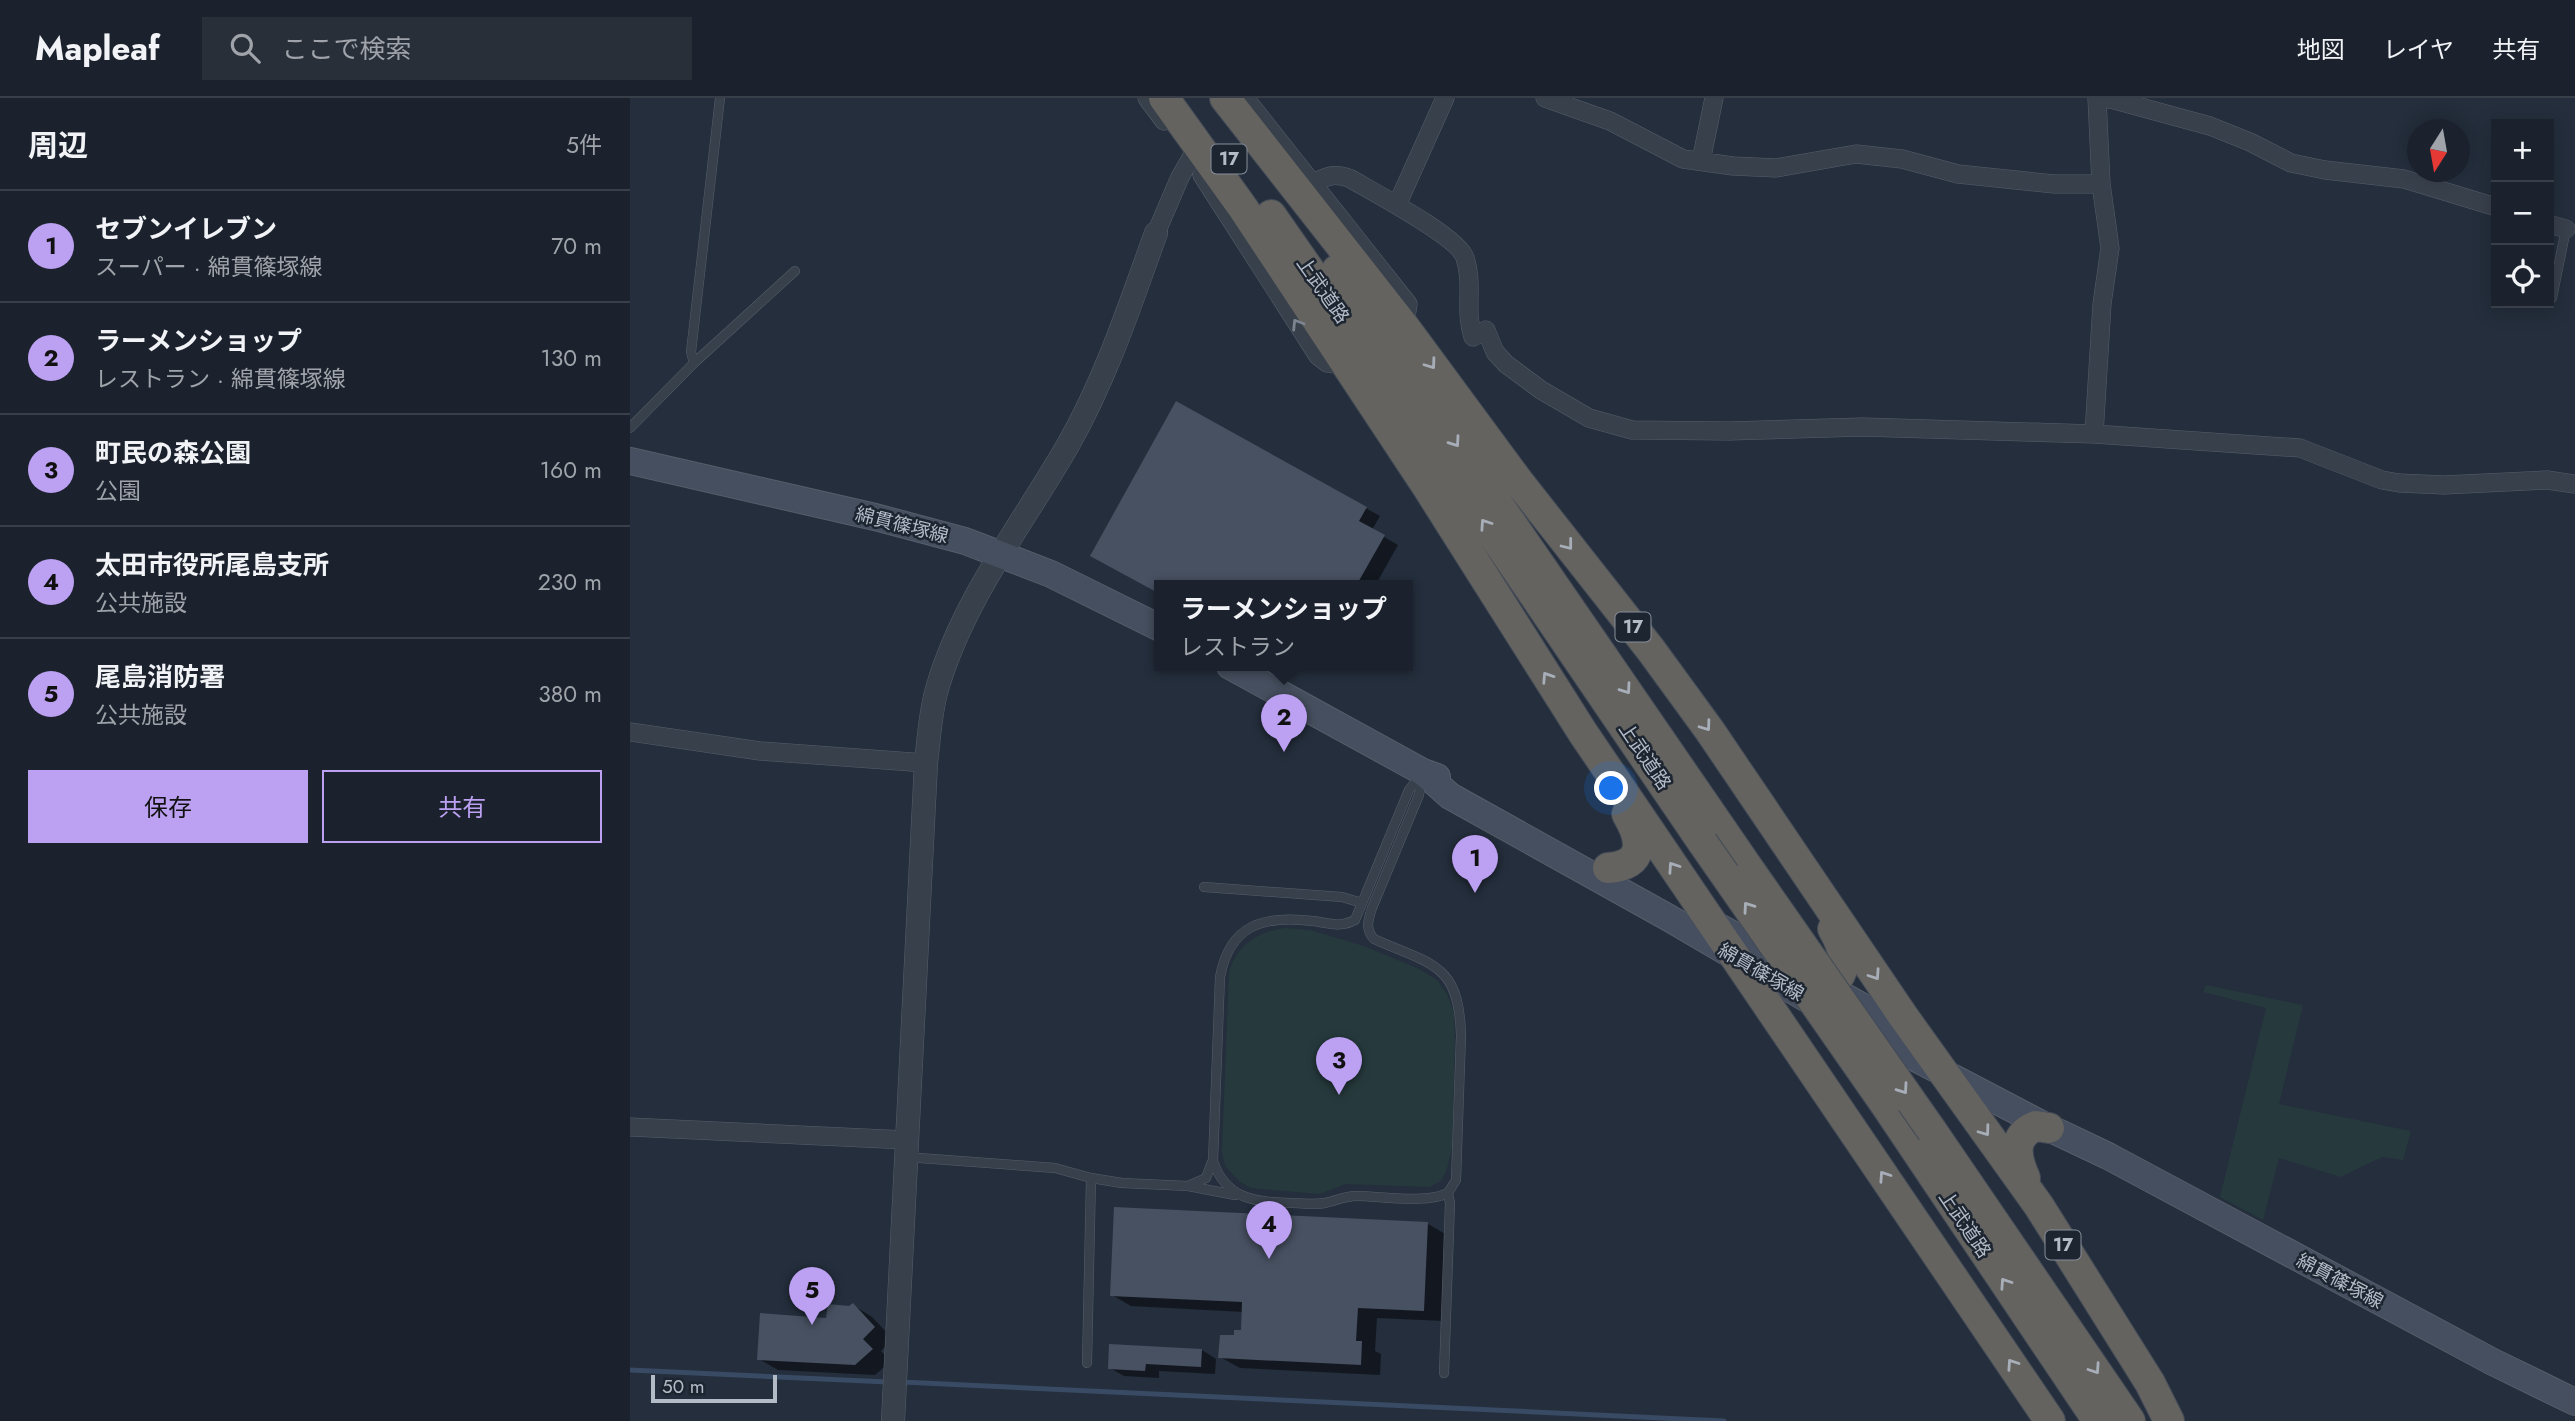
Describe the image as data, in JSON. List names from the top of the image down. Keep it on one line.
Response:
{"streets":{"highway":["17","上武道路"],"main road":["綿貫篠塚線"]},"crossings":[["17","綿貫篠塚線"]],"scale_bar":"50 m","north":"bottom","page":{"header":"Mapleaf","search":"ここで検索","nav":["地図","レイヤ","共有"],"heading":["周辺","5件"],"map_buttons":["+","−"],"list":[{"mark":"1","name":"セブンイレブン","note":"スーパー · 綿貫篠塚線","value":"70 m"},{"mark":"2","name":"ラーメンショップ","note":"レストラン · 綿貫篠塚線","value":"130 m"},{"mark":"3","name":"町民の森公園","note":"公園","value":"160 m"},{"mark":"4","name":"太田市役所尾島支所","note":"公共施設","value":"230 m"},{"mark":"5","name":"尾島消防署","note":"公共施設","value":"380 m"}],"popup":["ラーメンショップ","レストラン"],"pins":["2","1","3","4","5"],"buttons":["保存","共有"],"scale":"50 m"}}
